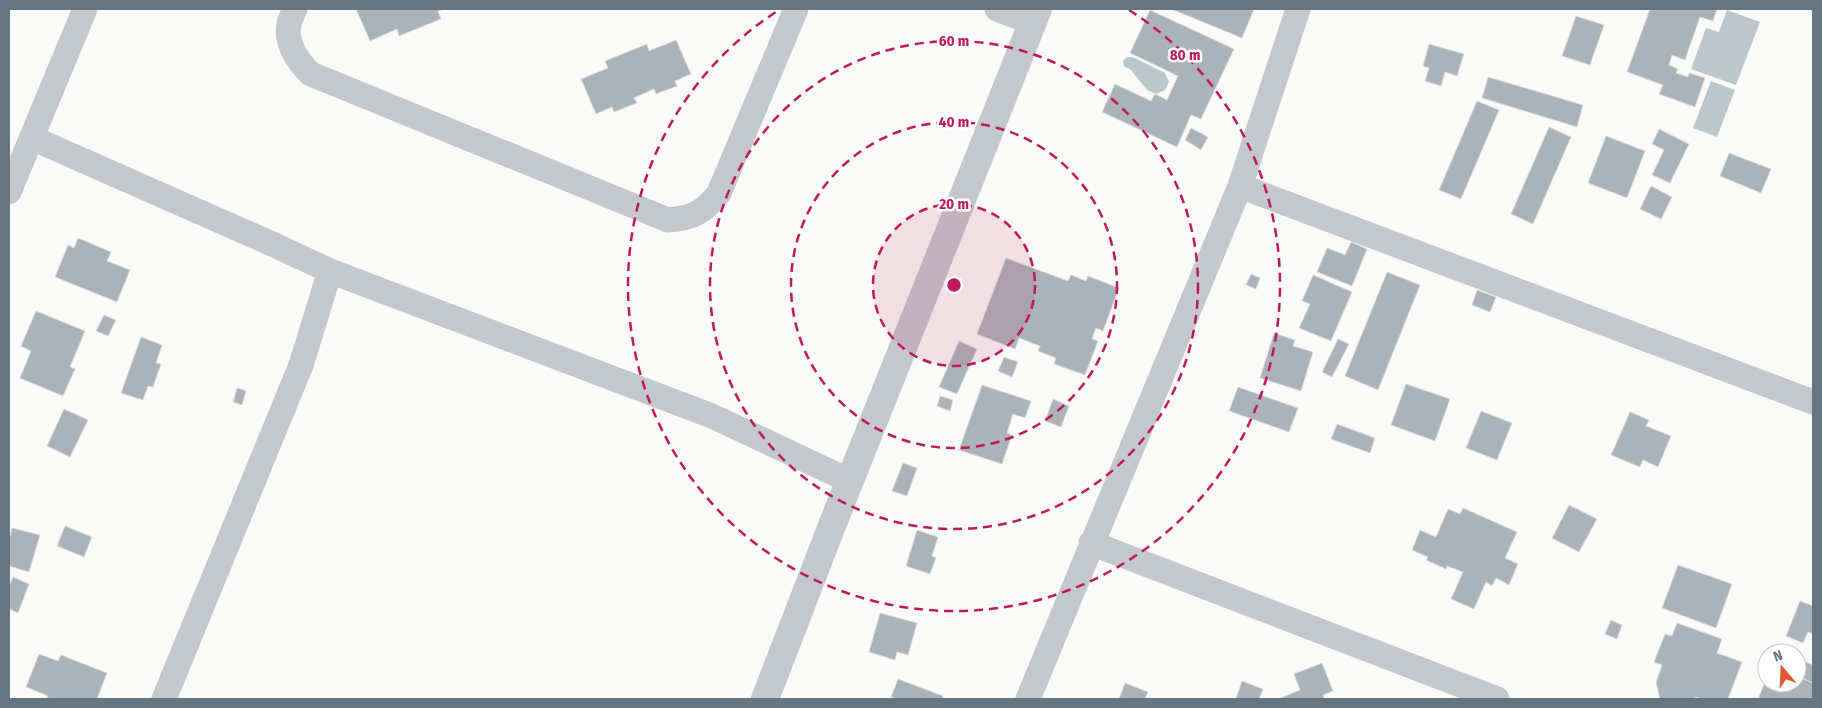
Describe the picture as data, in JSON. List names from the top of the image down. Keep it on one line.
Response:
{"north":"top","rings":["60 m","80 m","40 m","20 m"]}
